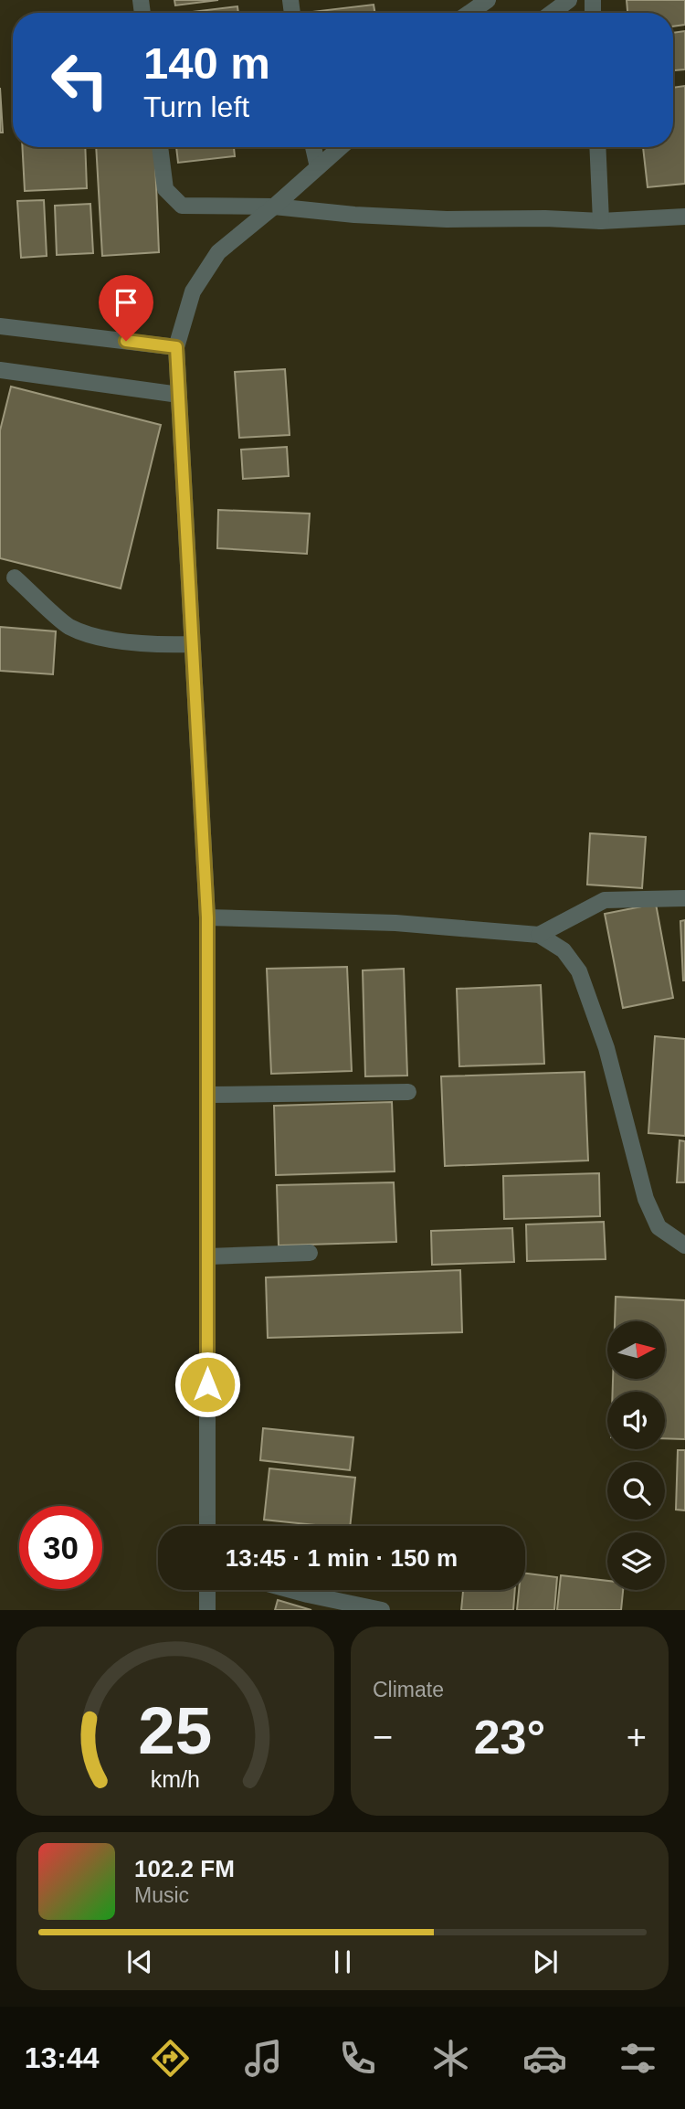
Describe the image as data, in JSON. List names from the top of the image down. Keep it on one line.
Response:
{"north":"right","page":{"turn":["140 m","Turn left"],"limit":"30","trip":"13:45 · 1 min · 150 m","tile":"Climate","heat":["−","23°","+"],"song":["102.2 FM","Music"],"tabs":"13:44","gauge":["25","km/h"]}}
